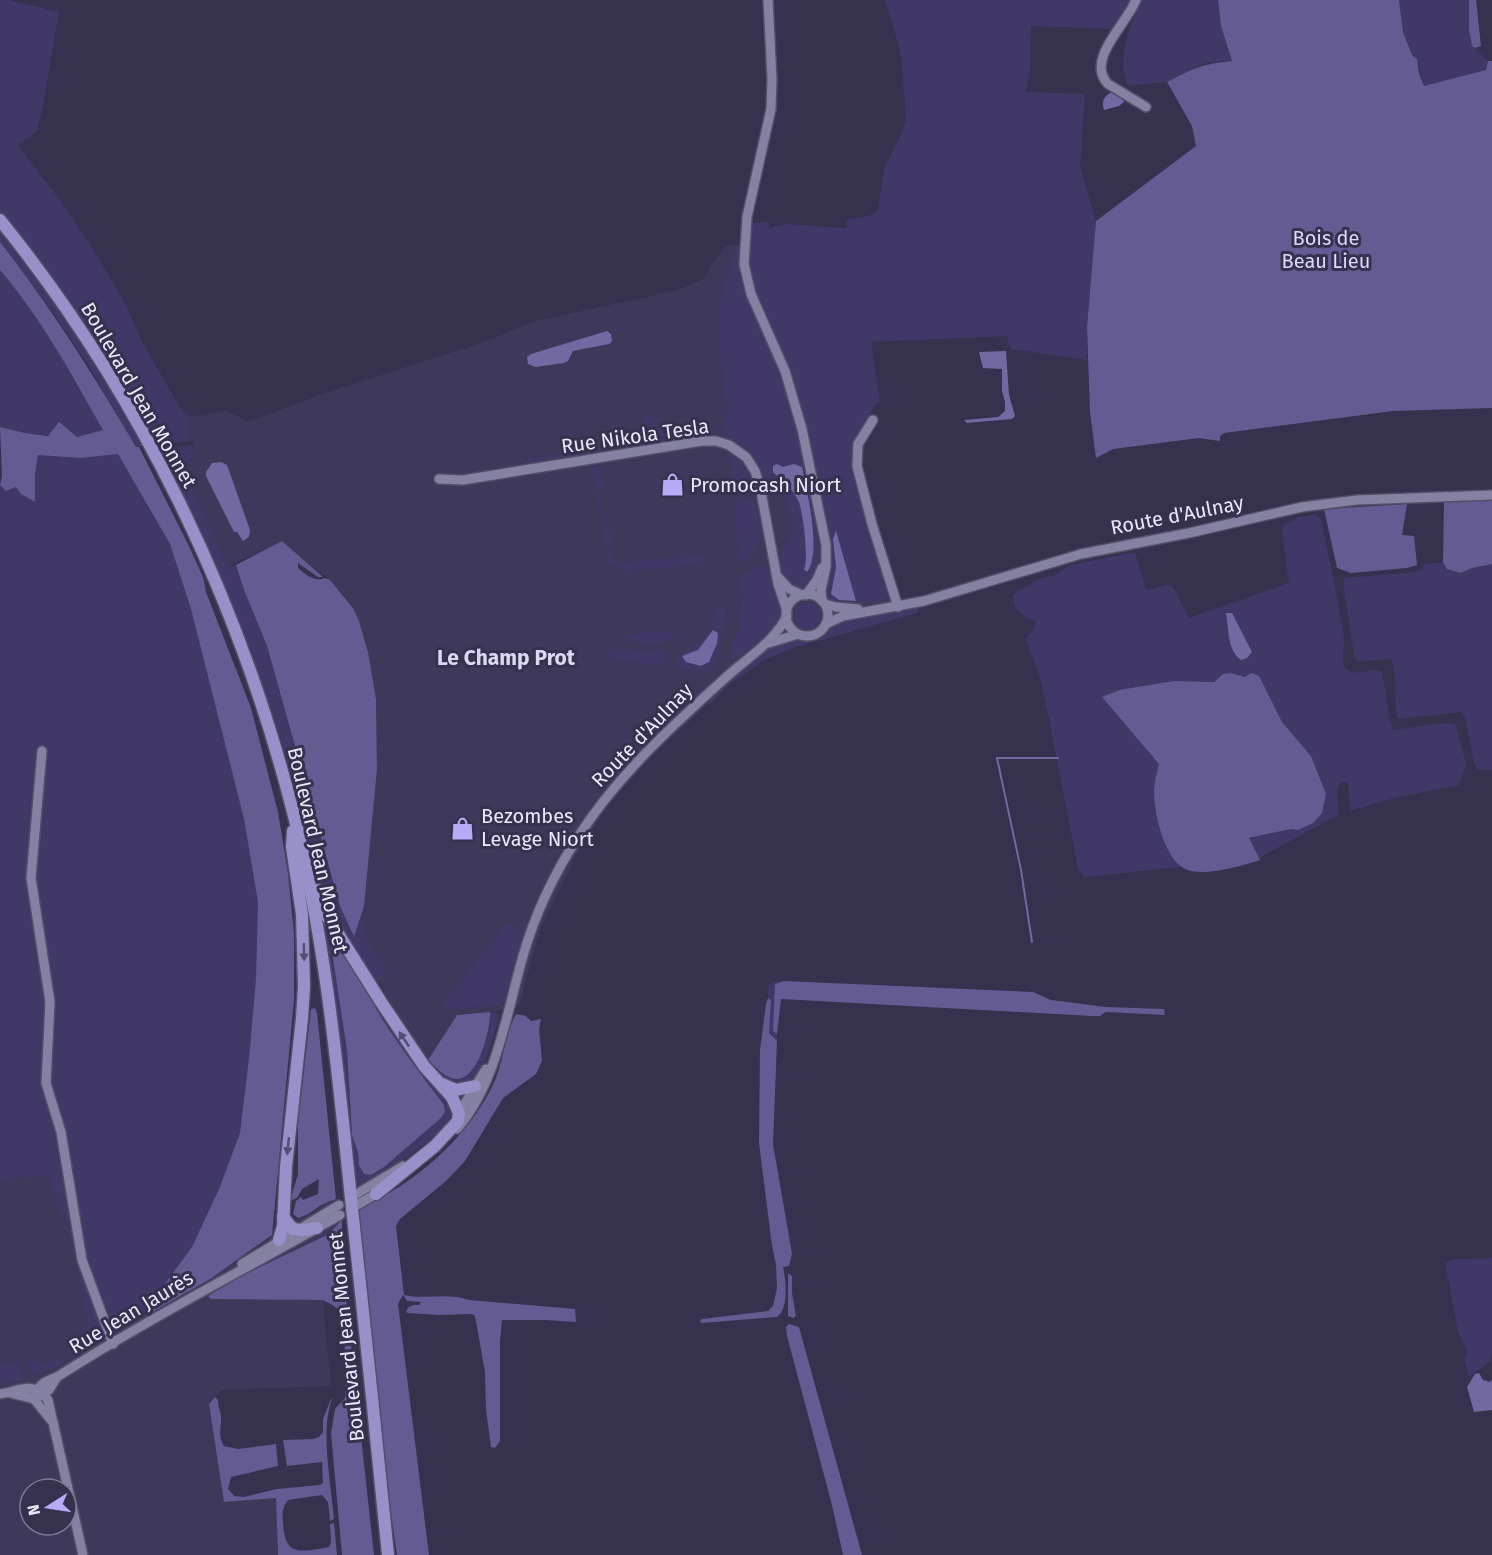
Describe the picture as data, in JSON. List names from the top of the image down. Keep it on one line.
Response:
{"streets":{"main road":["Boulevard Jean Monnet"],"street":["Rue Nikola Tesla","Route d'Aulnay","Rue Jean Jaurès"]},"crossings":[["Rue Nikola Tesla","Route d'Aulnay"]],"districts":["Le Champ Prot"],"parks":["Bois de Beau Lieu"],"places":{"shop":["Promocash Niort","Bezombes Levage Niort"]},"north":"left"}
